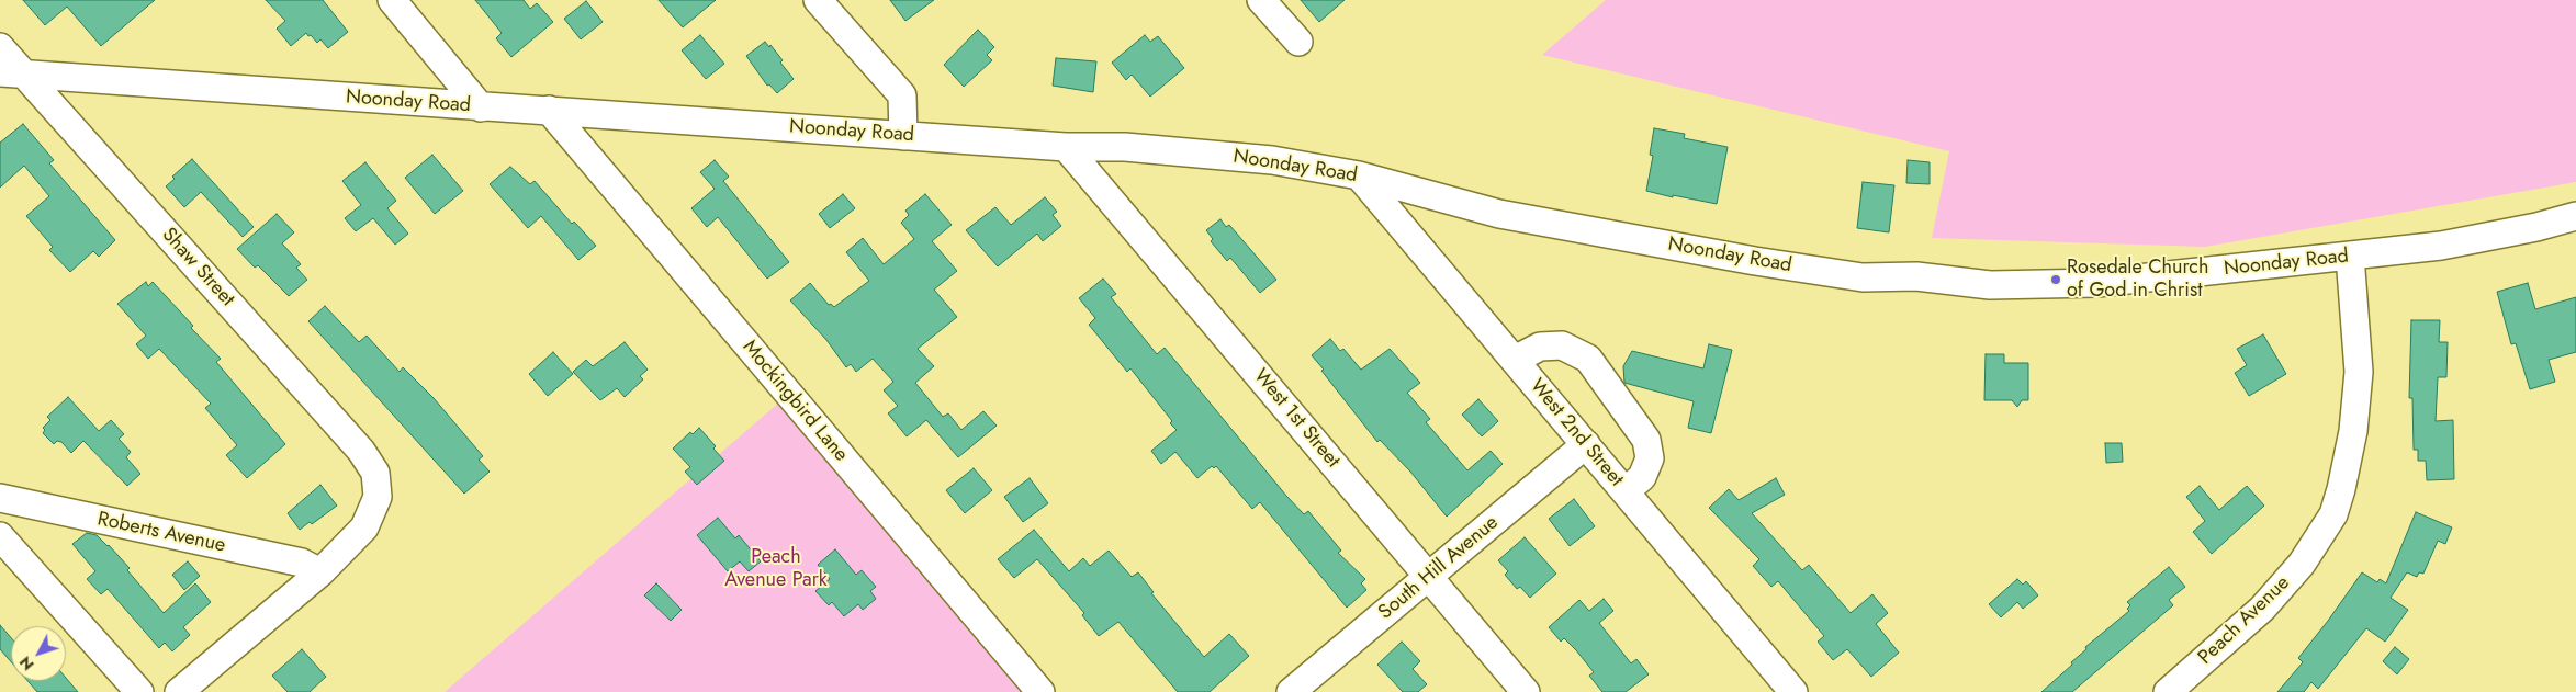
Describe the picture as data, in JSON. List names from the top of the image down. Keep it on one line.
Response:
{"streets":{"street":["Noonday Road","Shaw Street","Mockingbird Lane","West 1st Street","West 2nd Street","Roberts Avenue","South Hill Avenue","Peach Avenue"]},"crossings":[["Noonday Road","Shaw Street"],["Noonday Road","Mockingbird Lane"],["Noonday Road","West 1st Street"],["Noonday Road","West 2nd Street"],["Noonday Road","Peach Avenue"],["Shaw Street","Roberts Avenue"],["West 1st Street","South Hill Avenue"],["West 2nd Street","South Hill Avenue"]],"parks":["Peach Avenue Park"],"places":["Rosedale Church of God in Christ"],"north":"bottom left"}
